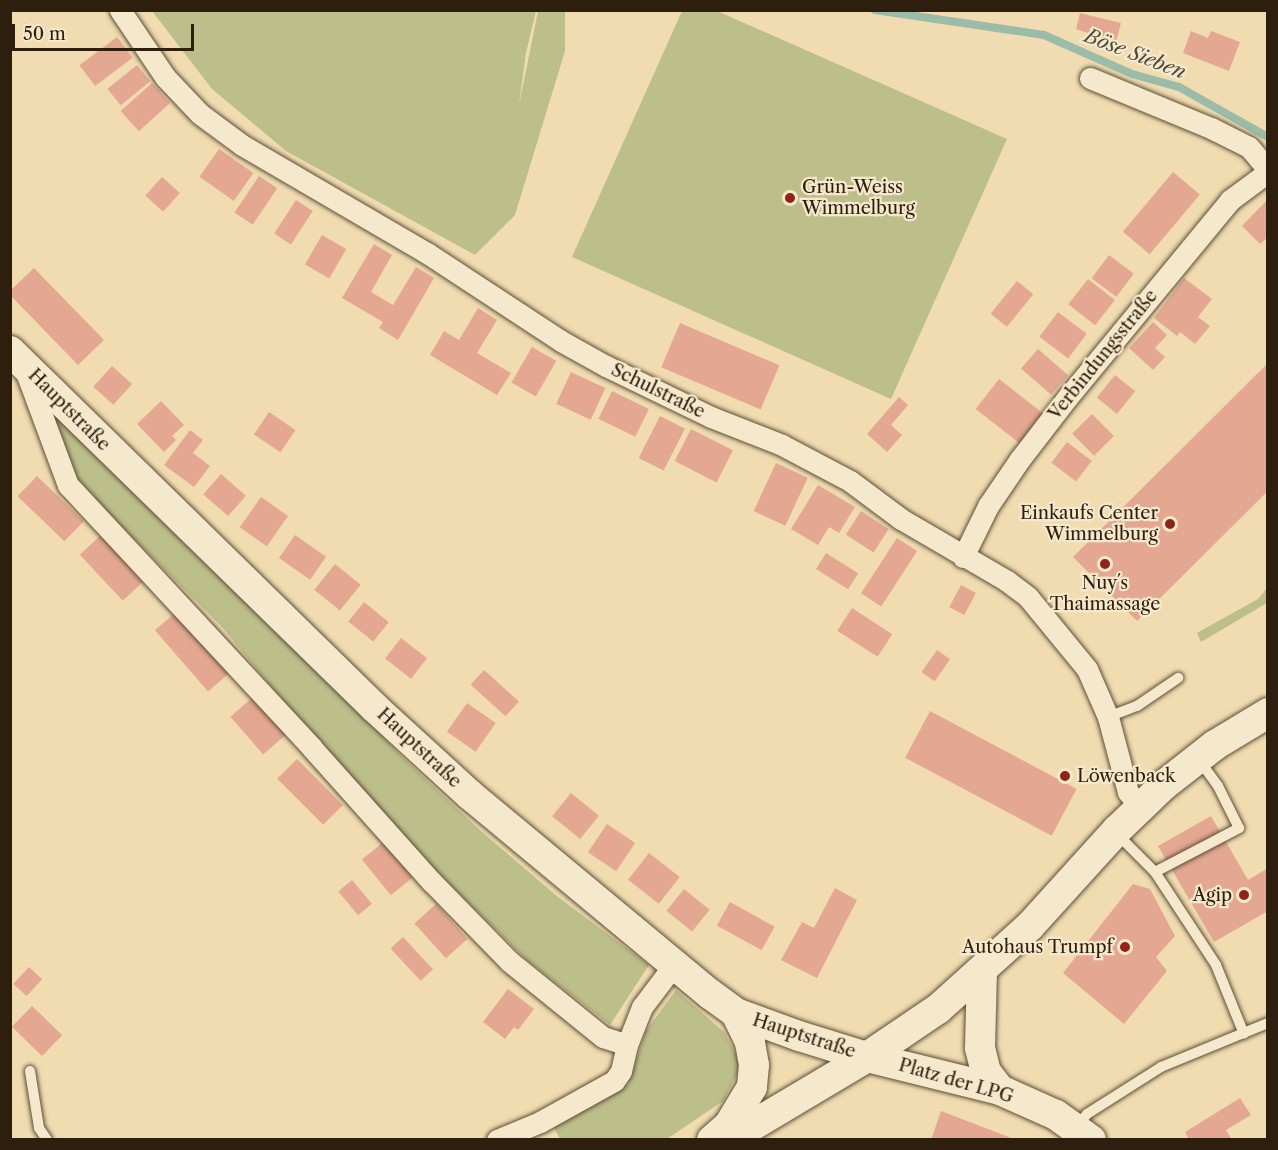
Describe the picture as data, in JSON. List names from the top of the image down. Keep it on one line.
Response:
{"streets":{"main road":["Hauptstraße","Platz der LPG"],"street":["Verbindungsstraße","Schulstraße"]},"crossings":[["Verbindungsstraße","Schulstraße"],["Hauptstraße","Platz der LPG"]],"water":["Böse Sieben"],"places":["Grün-Weiss Wimmelburg","Einkaufs Center Wimmelburg","Nuy´s Thaimassage","Löwenback","Agip","Autohaus Trumpf"],"scale_bar":"50 m"}
